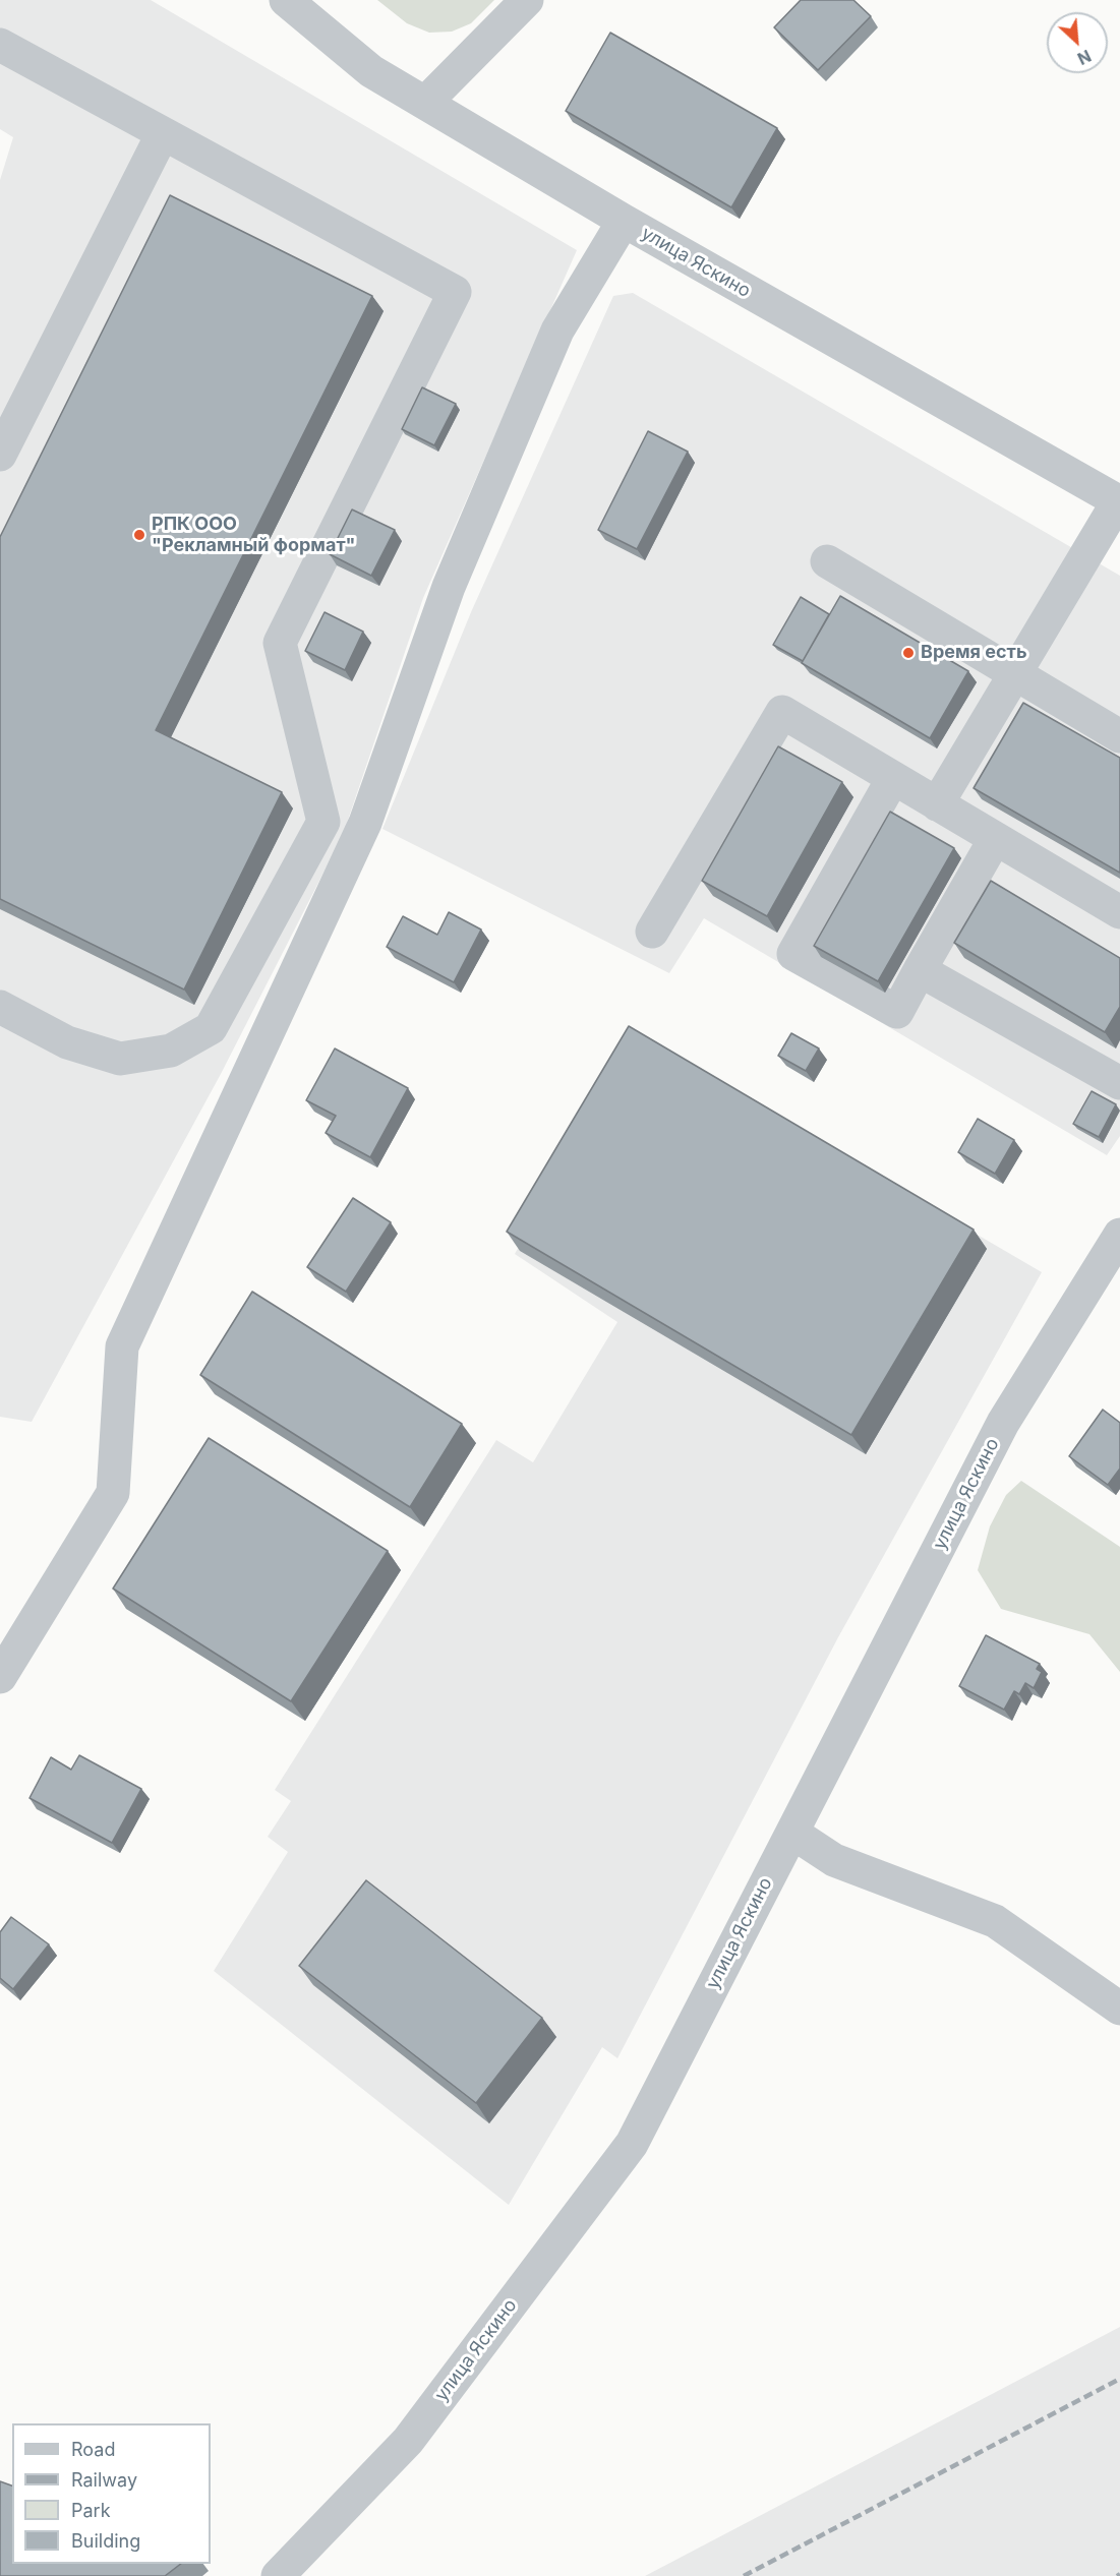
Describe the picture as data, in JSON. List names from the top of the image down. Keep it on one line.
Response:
{"streets":{"street":["улица Яскино"]},"places":["РПК ООО \"Рекламный формат\"","Время есть"],"legend":["Road","Railway","Park","Building"],"north":"bottom right"}
